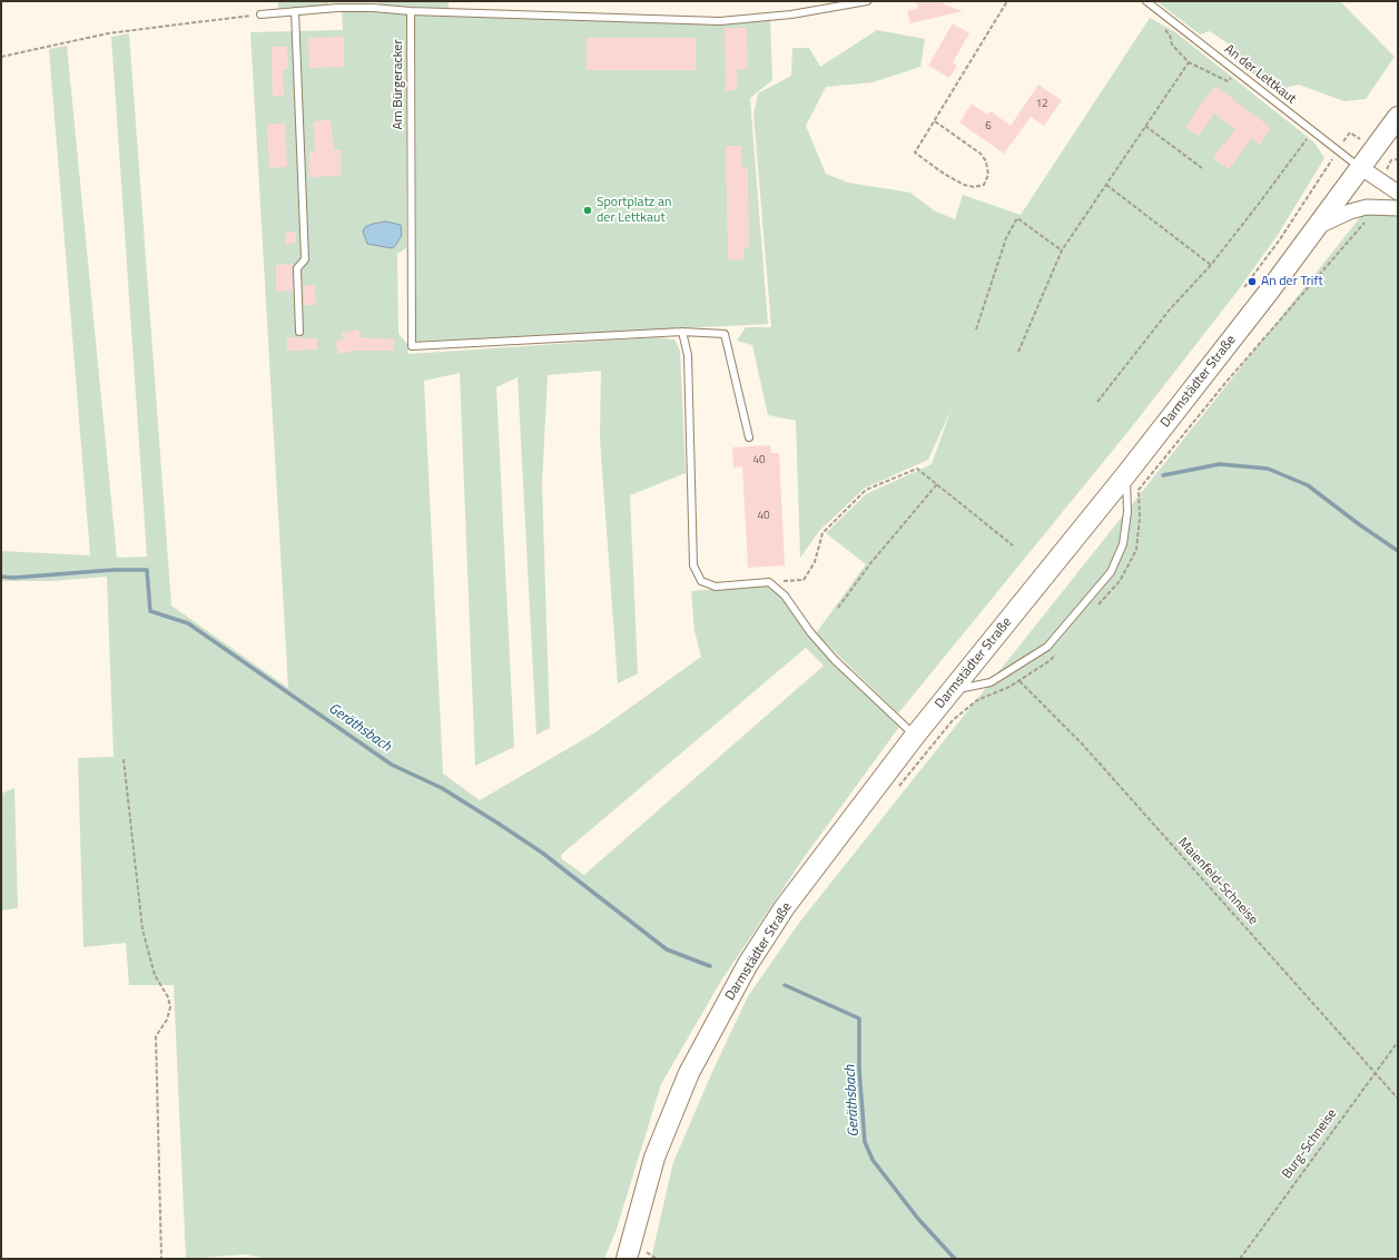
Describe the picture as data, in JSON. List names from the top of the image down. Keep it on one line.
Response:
{"streets":{"main road":["Darmstädter Straße"],"lane":["An der Lettkaut","Am Bürgeracker"],"path":["Maienfeld-Schneise","Burg-Schneise"]},"crossings":[["An der Lettkaut","Darmstädter Straße"],["Maienfeld-Schneise","Burg-Schneise"]],"water":["Geräthsbach"],"places":["Sportplatz an der Lettkaut","An der Trift"],"house_numbers":["12","6","40","40"]}
